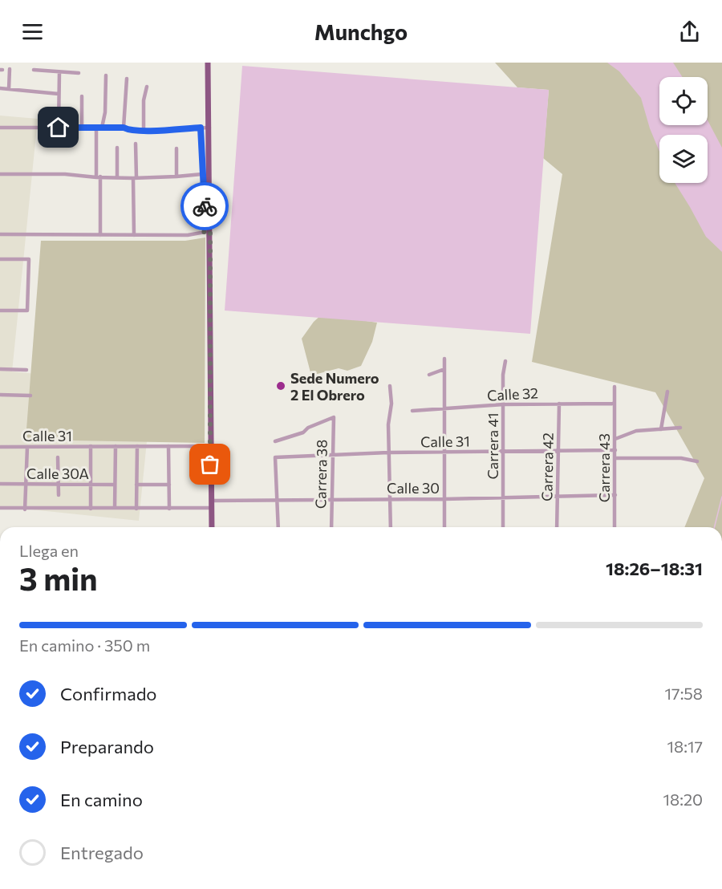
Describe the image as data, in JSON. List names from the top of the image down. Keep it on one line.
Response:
{"streets":{"street":["Calle 32","Calle 31","Carrera 41","Carrera 42","Carrera 43","Calle 30A","Carrera 38","Calle 30"]},"crossings":[["Calle 32","Carrera 41"],["Calle 32","Carrera 42"],["Calle 32","Carrera 43"],["Calle 31","Carrera 41"],["Calle 31","Carrera 42"],["Calle 31","Carrera 43"],["Calle 31","Carrera 38"],["Calle 31","Calle 30"],["Carrera 41","Calle 30"],["Carrera 42","Calle 30"],["Carrera 43","Calle 30"],["Carrera 38","Calle 30"]],"places":["Sede Numero 2 El Obrero"],"page":{"header":"Munchgo","heading":["3 min","Llega en","18:26–18:31"],"bar":"En camino · 350 m","list":[["Confirmado","17:58"],["Preparando","18:17"],["En camino","18:20"],"Entregado"]}}
